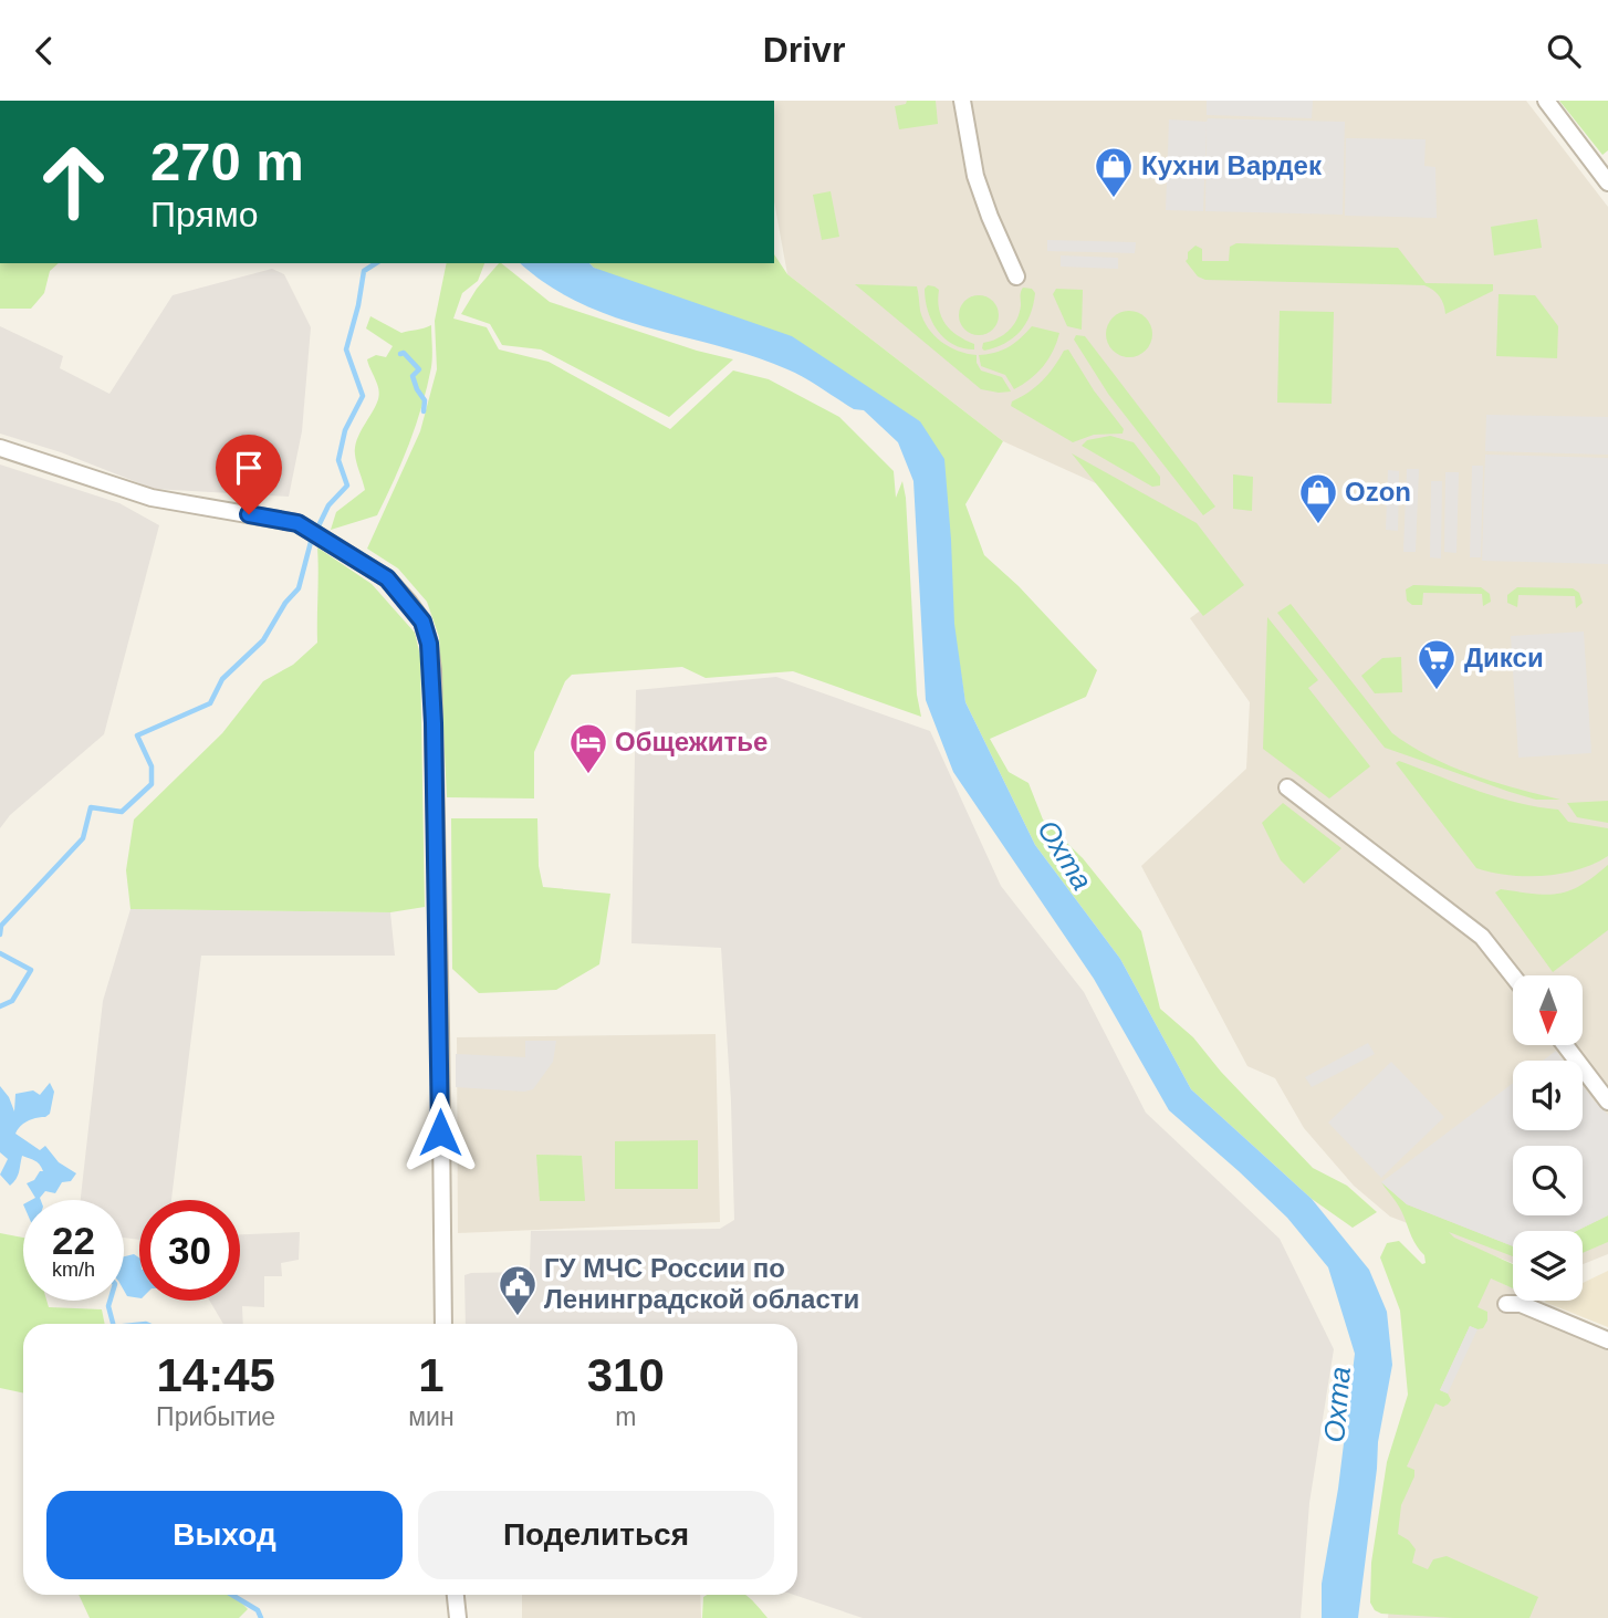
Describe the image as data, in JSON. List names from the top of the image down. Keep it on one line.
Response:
{"water":["Охта"],"places":{"shop":["Кухни Вардек","Ozon"],"supermarket":["Дикси"],"hotel":["Общежитье"],"public building":["ГУ МЧС России по Ленинградской области"]},"north":"bottom","page":{"header":"Drivr","turn":["270 m","Прямо"],"speed":"22 km/h","limit":"30","eta":["14:45","Прибытие","1","мин","310","m"],"buttons":["Выход","Поделиться"]}}
